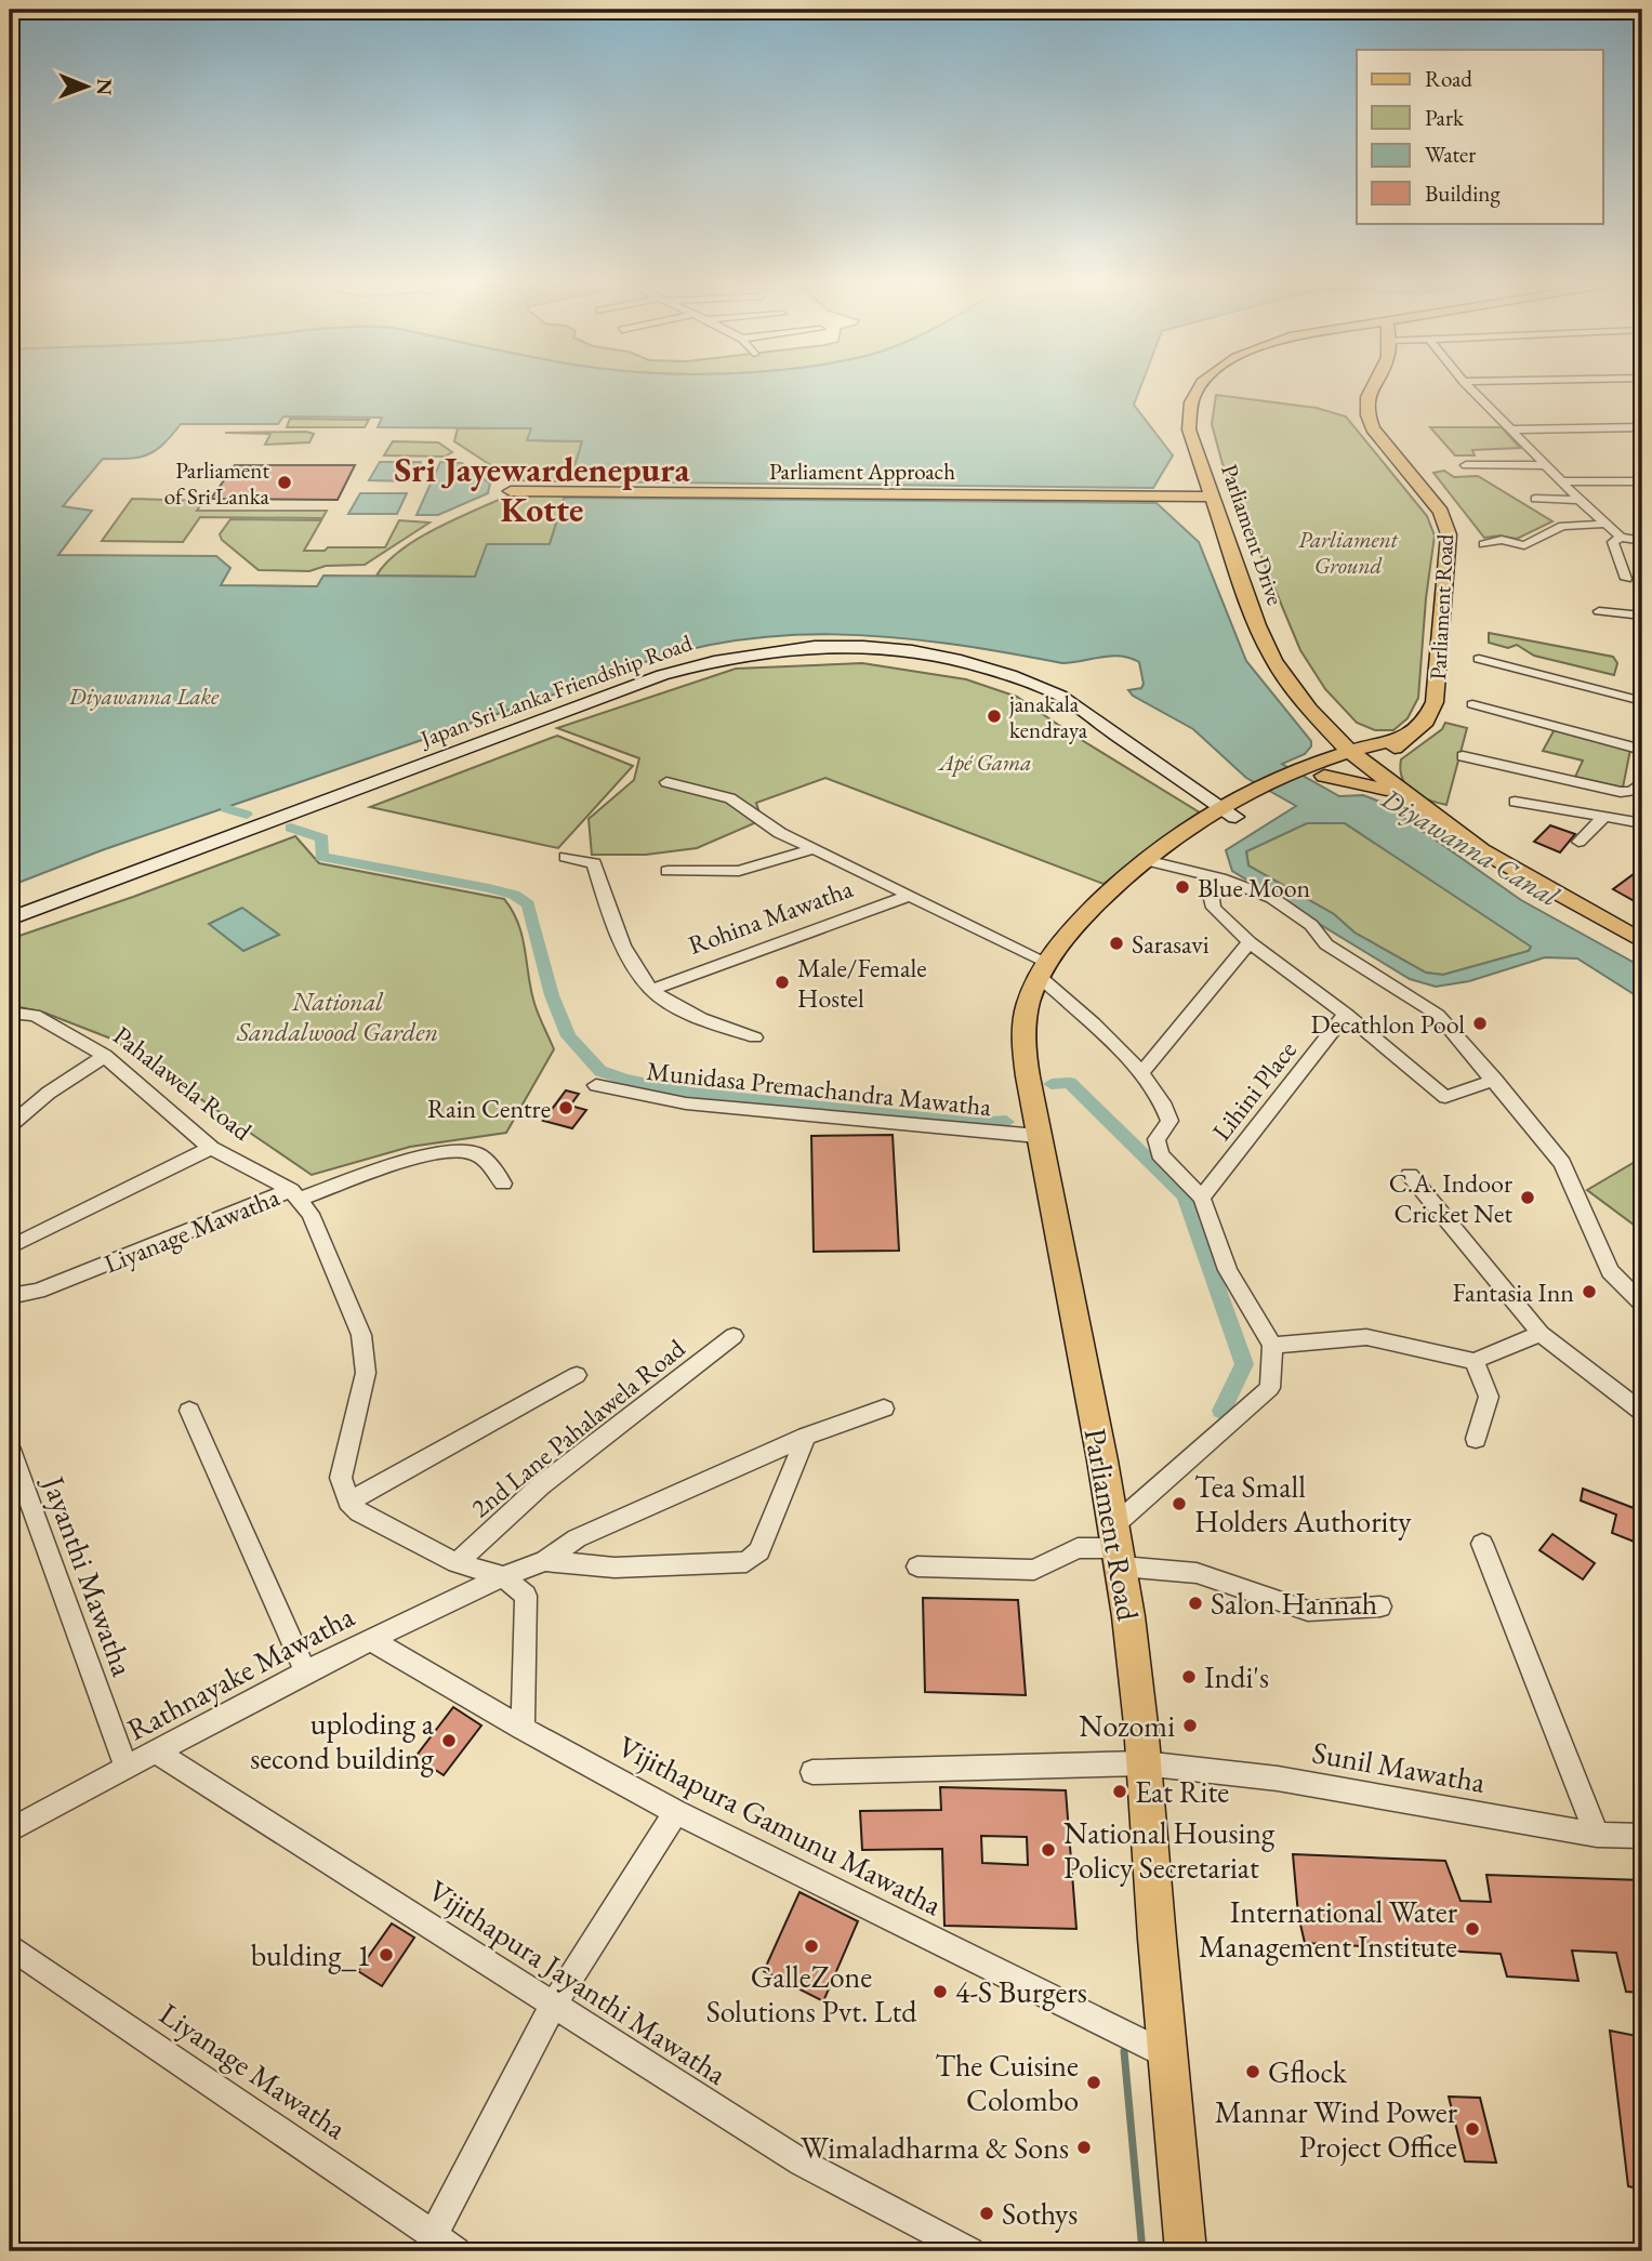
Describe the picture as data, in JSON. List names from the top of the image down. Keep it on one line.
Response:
{"streets":{"main road":["Parliament Approach","Parliament Drive","Parliament Road","Japan Sri Lanka Friendship Road"],"street":["Rohina Mawatha","Pahalawela Road","Munidasa Premachandra Mawatha","Lihini Place","Liyanage Mawatha","2nd Lane Pahalawela Road","Jayanthi Mawatha","Rathnayake Mawatha","Sunil Mawatha","Vijithapura Gamunu Mawatha","Vijithapura Jayanthi Mawatha"]},"crossings":[["Parliament Approach","Parliament Drive"],["Parliament Drive","Parliament Road"],["Parliament Road","Japan Sri Lanka Friendship Road"],["Parliament Road","Rohina Mawatha"],["Parliament Road","Munidasa Premachandra Mawatha"],["Parliament Road","Sunil Mawatha"],["Parliament Road","Vijithapura Gamunu Mawatha"],["Rohina Mawatha","Lihini Place"],["Pahalawela Road","Liyanage Mawatha"],["Jayanthi Mawatha","Rathnayake Mawatha"],["Rathnayake Mawatha","Vijithapura Gamunu Mawatha"],["Rathnayake Mawatha","Vijithapura Jayanthi Mawatha"]],"districts":["Sri Jayewardenepura Kotte"],"water":["Diyawanna Lake","Diyawanna Canal"],"parks":["Parliament Ground","Apé Gama","National Sandalwood Garden"],"places":["Parliament of Sri Lanka","janakala kendraya","Blue Moon","Sarasavi","Male/Female Hostel","Decathlon Pool","Rain Centre","C.A. Indoor Cricket Net","Fantasia Inn","Tea Small Holders Authority","Salon Hannah","Indi's","Nozomi","uploding a second building","Eat Rite","National Housing Policy Secretariat","International Water Management Institute","GalleZone Solutions Pvt. Ltd","bulding_1","4-S Burgers","Gflock","The Cuisine Colombo","Mannar Wind Power Project Office","Wimaladharma & Sons","Sothys"],"legend":["Road","Park","Water","Building"],"north":"right"}
